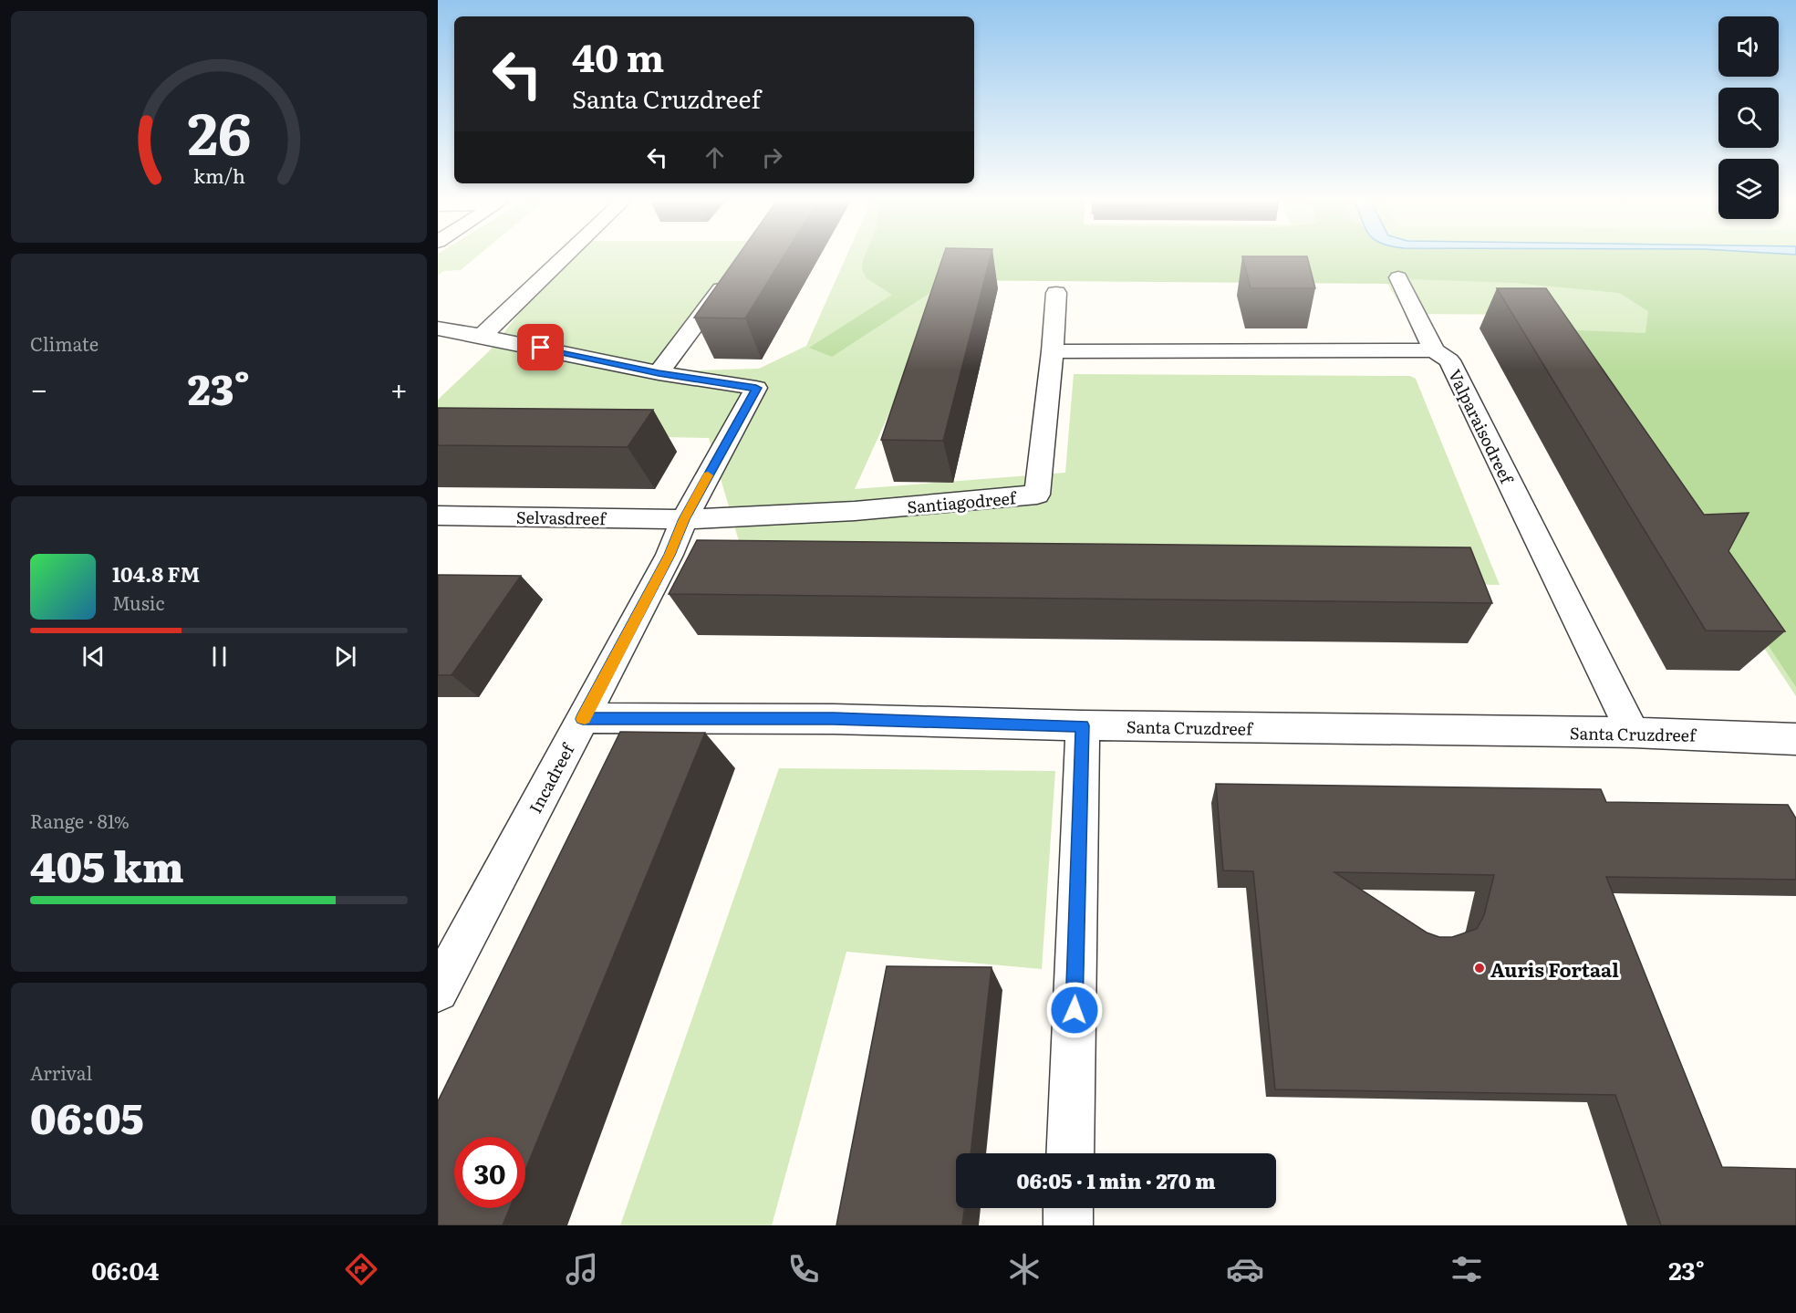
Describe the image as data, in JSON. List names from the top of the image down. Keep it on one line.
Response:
{"streets":{"street":["Valparaisodreef","Santiagodreef","Selvasdreef","Santa Cruzdreef","Incadreef"]},"crossings":[["Valparaisodreef","Santa Cruzdreef"],["Santiagodreef","Selvasdreef"],["Santiagodreef","Incadreef"],["Selvasdreef","Incadreef"],["Santa Cruzdreef","Incadreef"]],"places":["Auris Fortaal"],"page":{"turn":["40 m","Santa Cruzdreef"],"tile":["Climate",["Range · 81%","405 km"],["Arrival","06:05"]],"heat":["−","23°","+"],"song":["104.8 FM","Music"],"limit":"30","trip":"06:05 · 1 min · 270 m","tabs":["06:04","23°"],"gauge":["26","km/h"]}}
